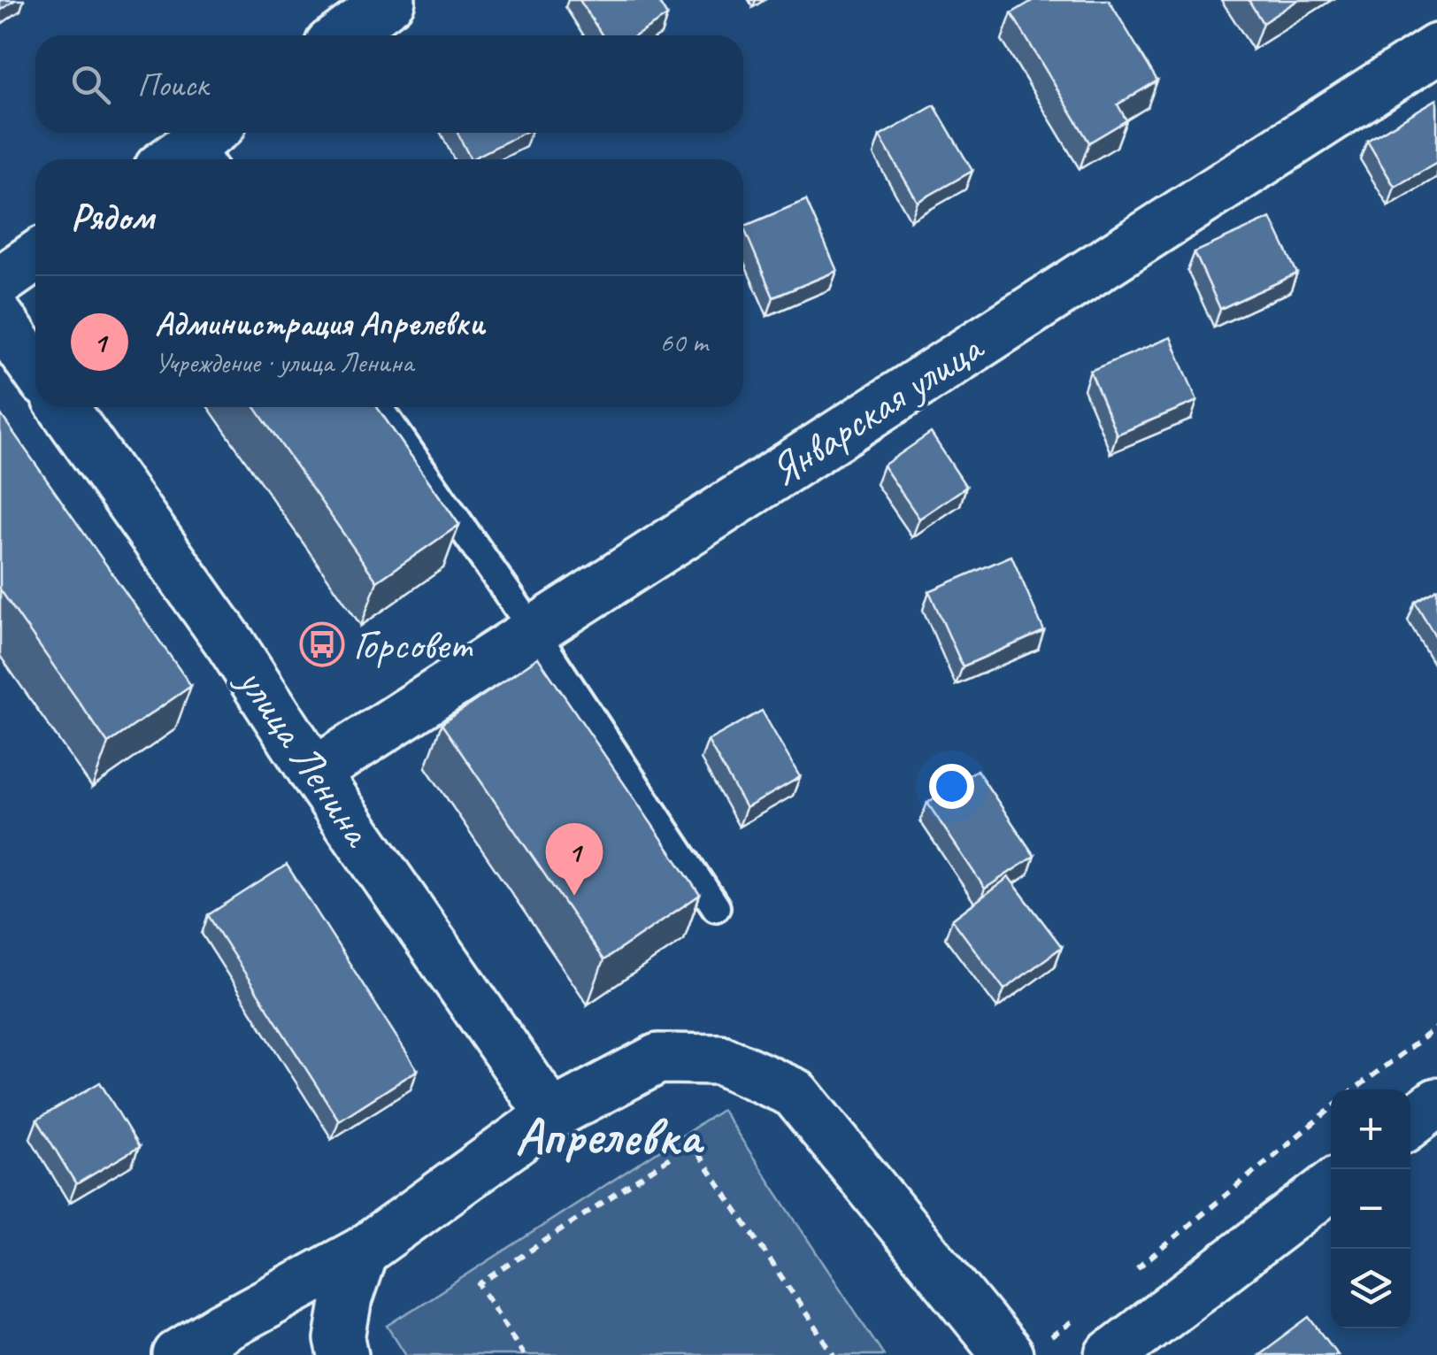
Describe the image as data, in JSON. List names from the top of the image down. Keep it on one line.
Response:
{"streets":{"street":["Январская улица","улица Ленина"]},"crossings":[["Январская улица","улица Ленина"]],"districts":["Апрелевка"],"places":{"bus stop":["Горсовет"]},"page":{"search":"Поиск","heading":"Рядом","list":[{"mark":"1","name":"Администрация Апрелевки","note":"Учреждение · улица Ленина","value":"60 m"}],"pins":"1","map_buttons":["+","−"]}}
